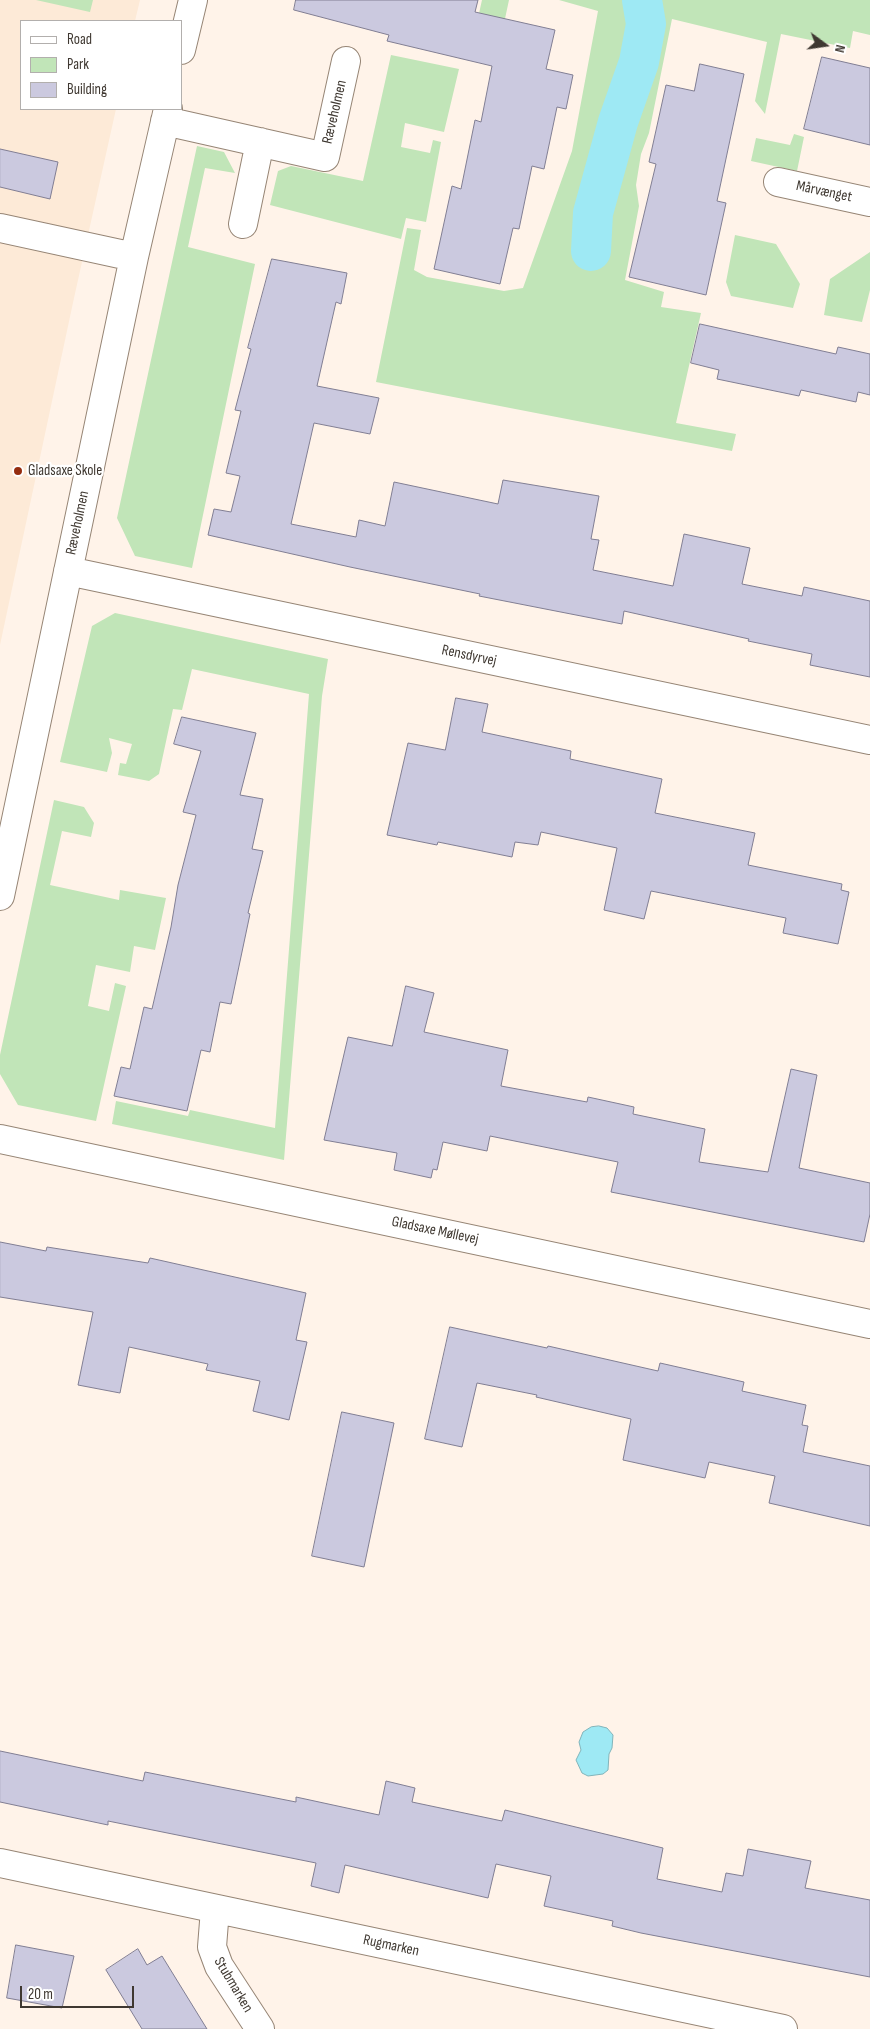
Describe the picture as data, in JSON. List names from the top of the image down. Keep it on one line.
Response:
{"streets":{"street":["Ræveholmen","Mårvænget","Rensdyrvej","Gladsaxe Møllevej","Rugmarken","Stubmarken"]},"crossings":[["Ræveholmen","Rensdyrvej"],["Rugmarken","Stubmarken"]],"places":["Gladsaxe Skole"],"legend":["Road","Park","Building"],"scale_bar":"20 m","north":"right"}
